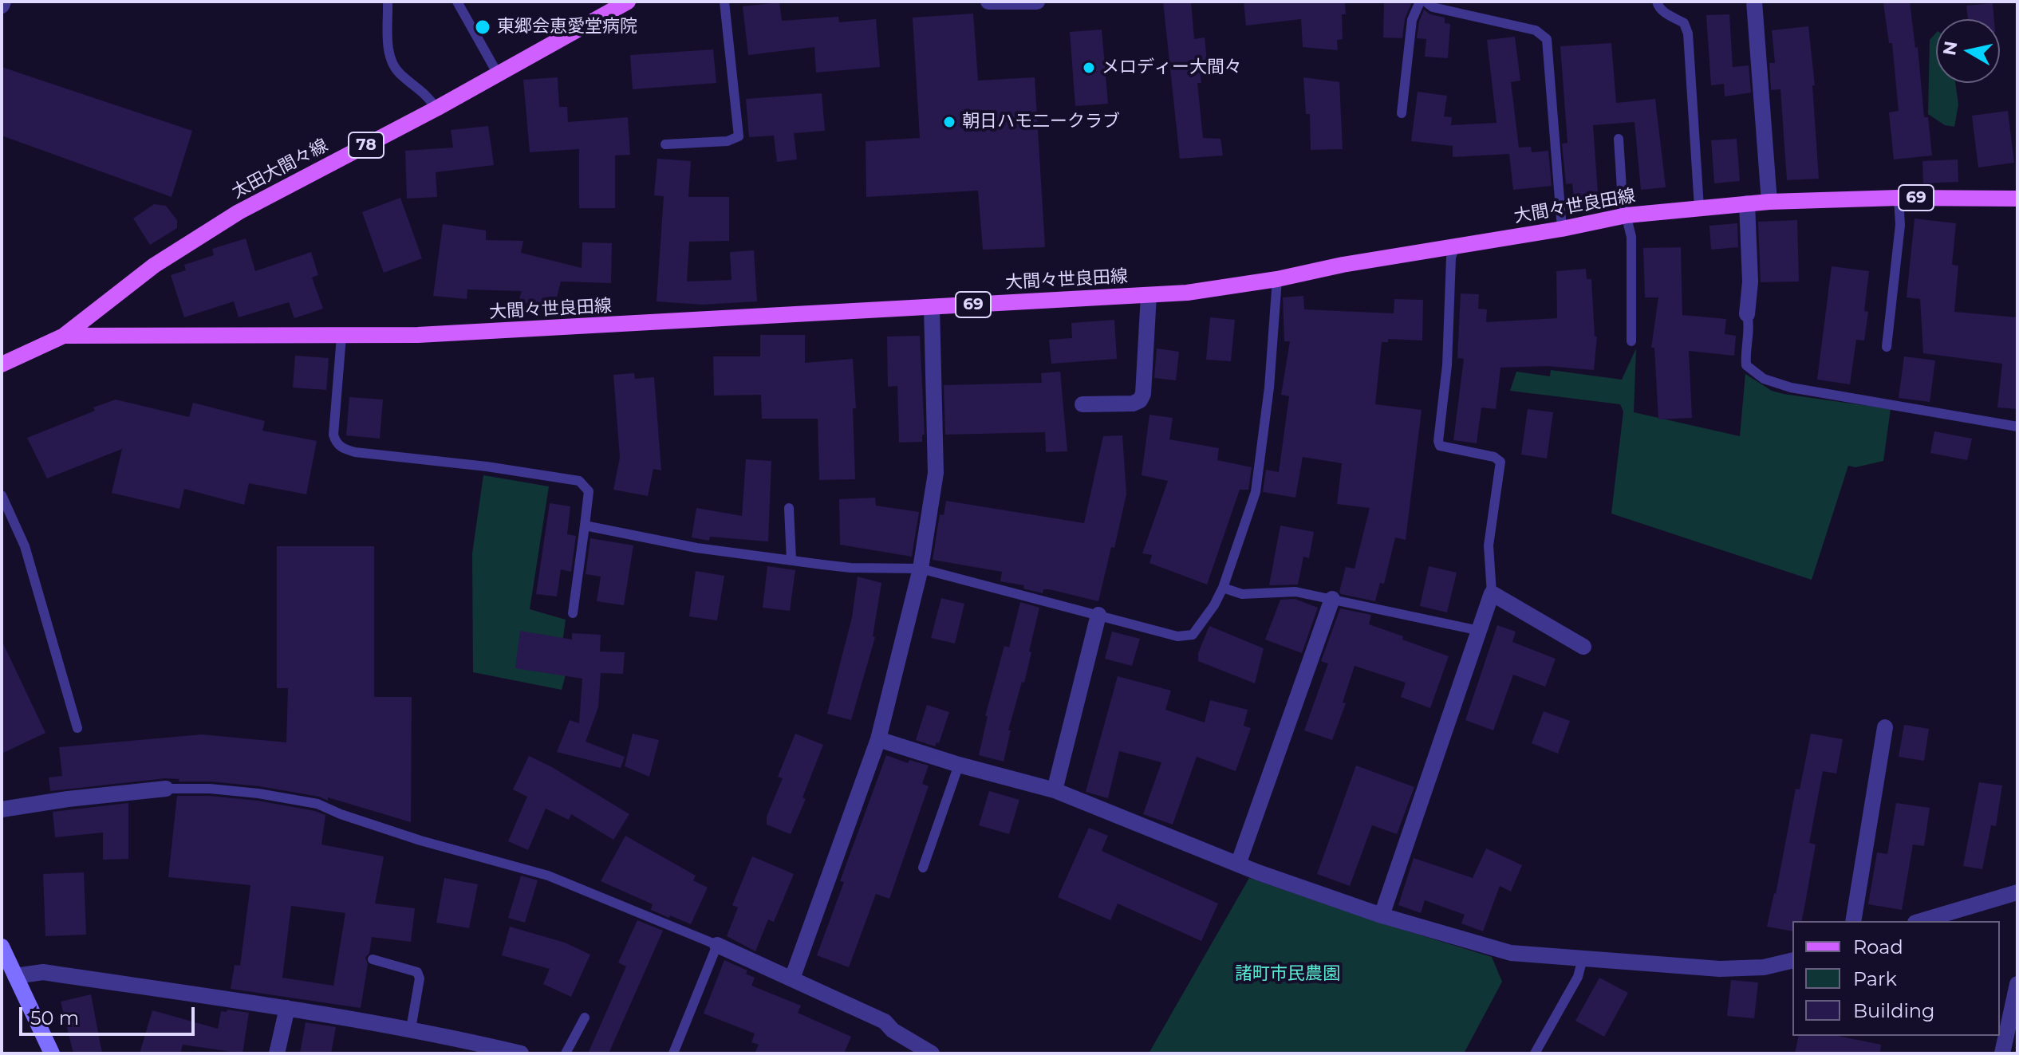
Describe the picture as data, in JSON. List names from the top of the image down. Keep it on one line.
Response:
{"streets":{"main road":["78","太田大間々線","69","大間々世良田線"]},"crossings":[["太田大間々線","大間々世良田線"]],"parks":["諸町市民農園"],"places":["東郷会恵愛堂病院","メロディー大間々","朝日ハモ二ークラブ"],"legend":["Road","Park","Building"],"scale_bar":"50 m","north":"left"}
